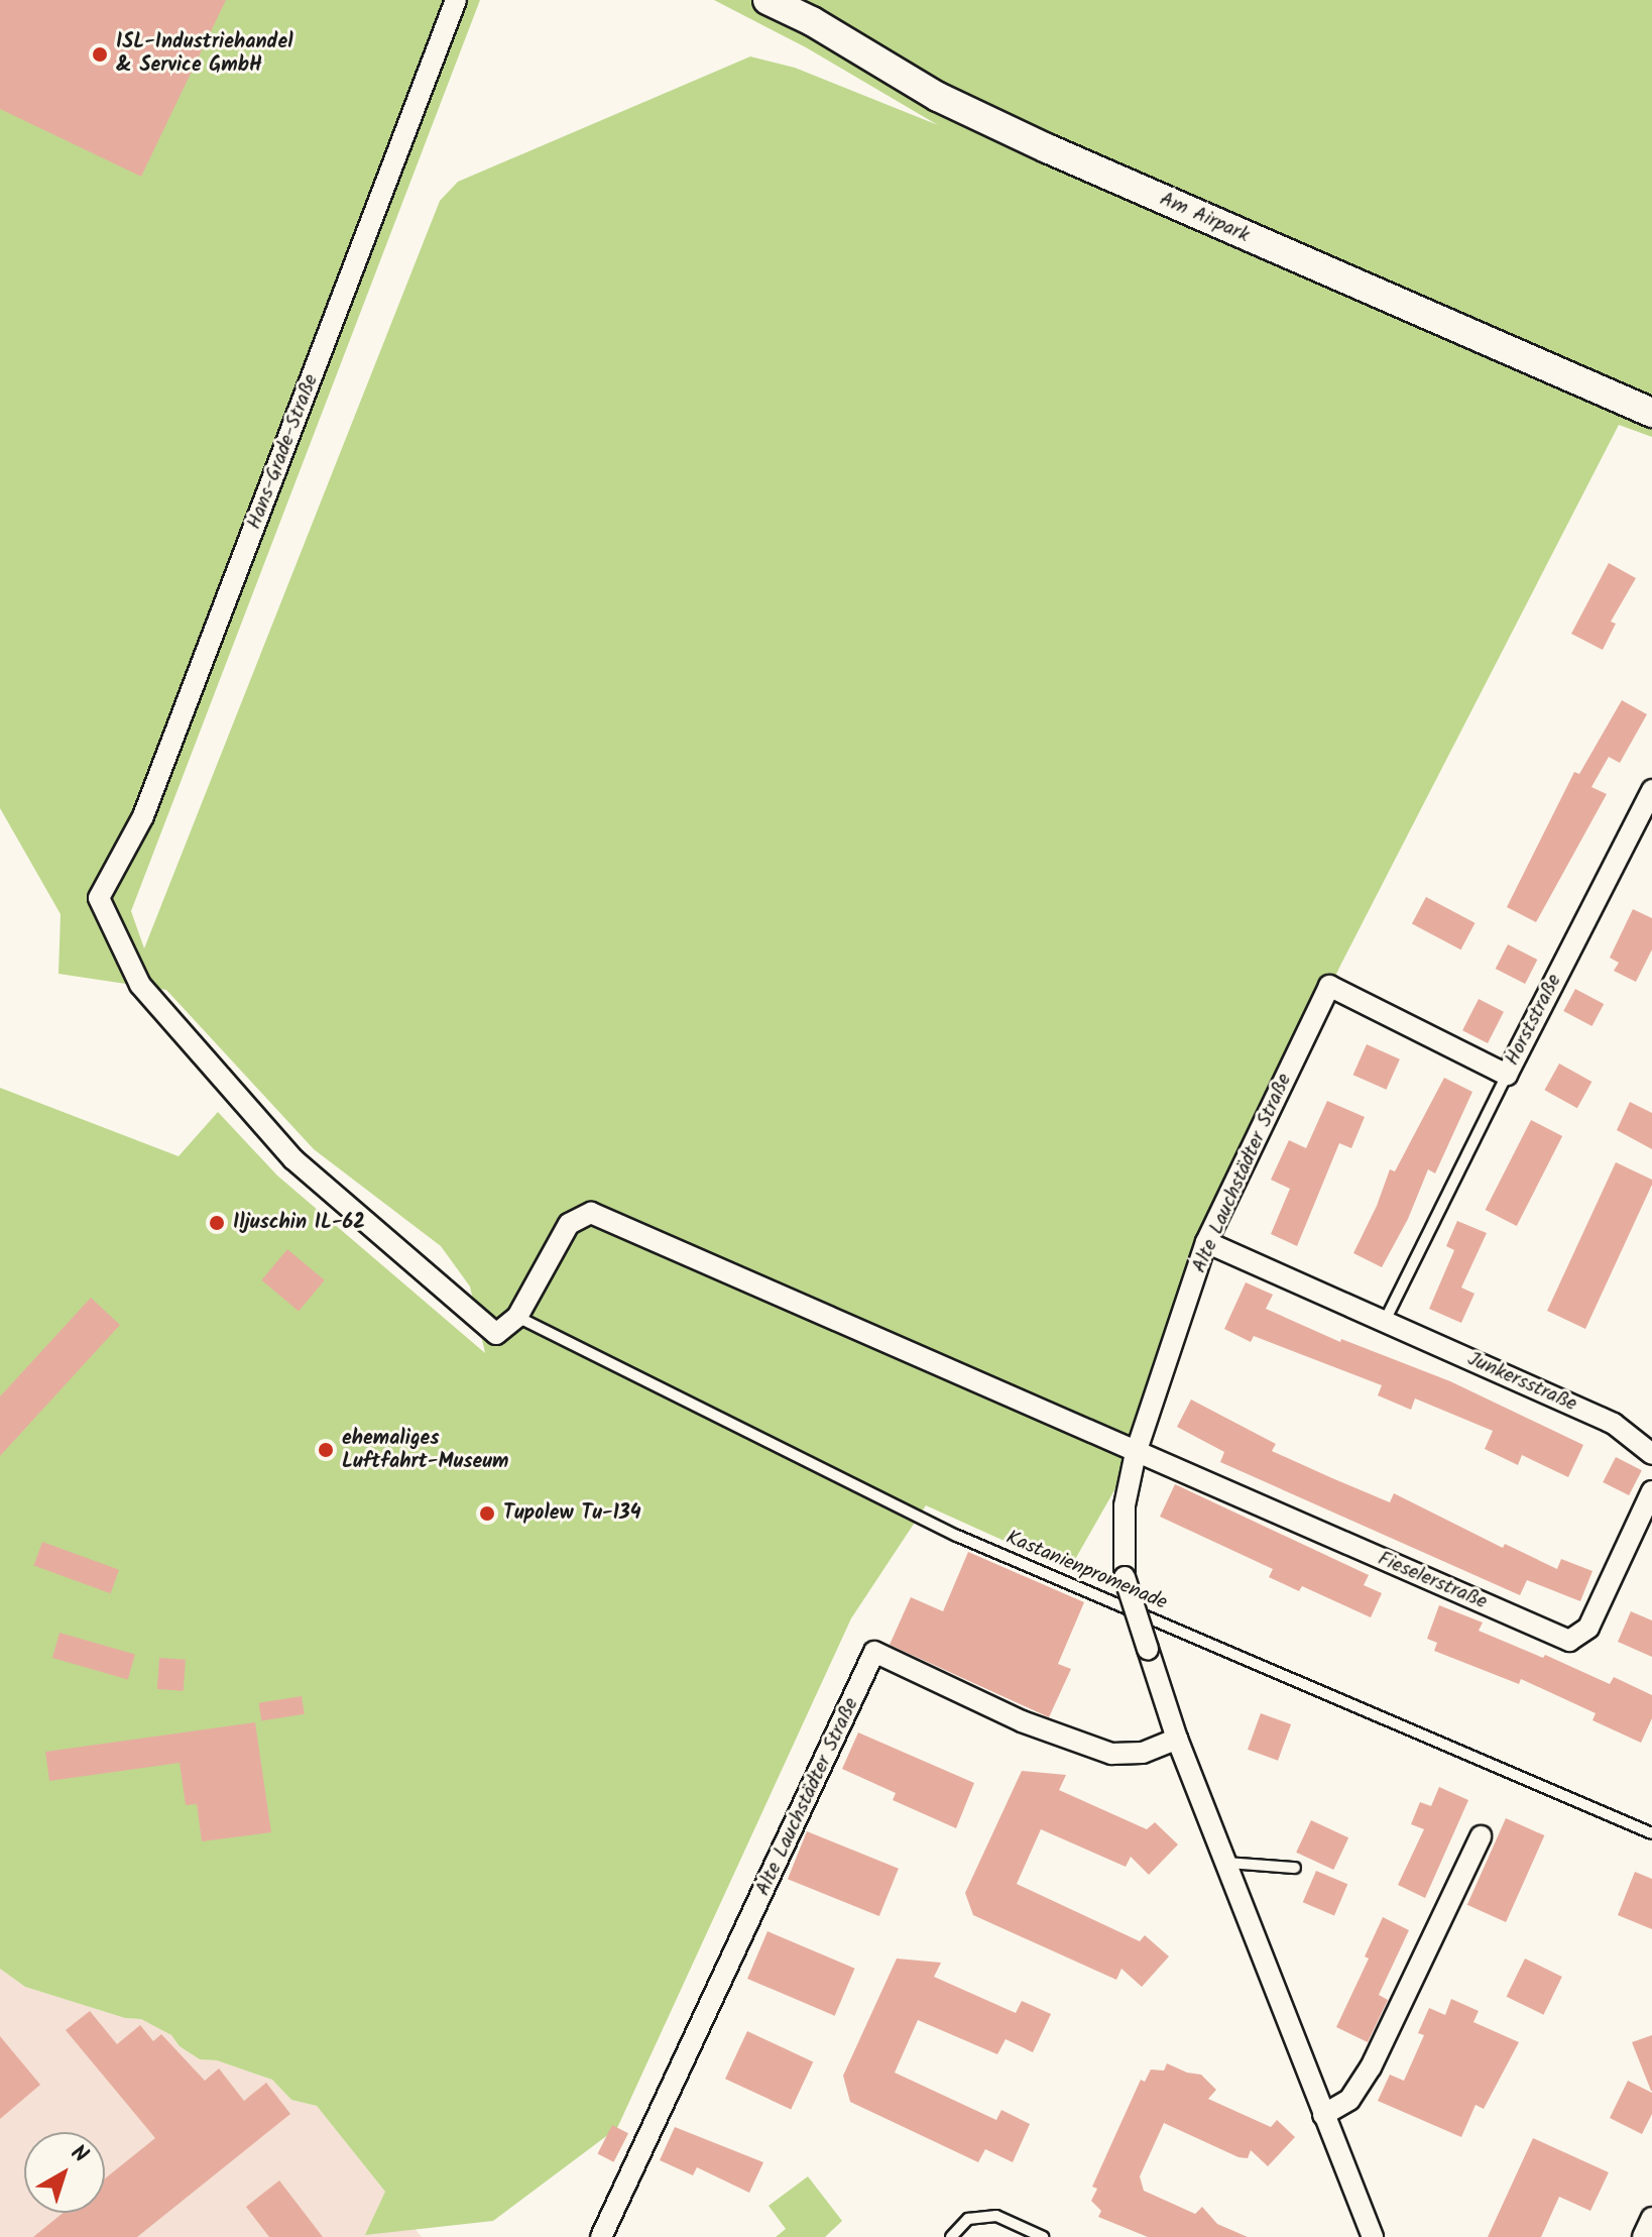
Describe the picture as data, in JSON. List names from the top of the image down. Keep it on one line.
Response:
{"streets":{"street":["Am Airpark","Hans-Grade-Straße","Horststraße","Alte Lauchstädter Straße","Junkersstraße","Fieselerstraße"],"lane":["Kastanienpromenade"]},"crossings":[["Hans-Grade-Straße","Kastanienpromenade"],["Horststraße","Alte Lauchstädter Straße"],["Alte Lauchstädter Straße","Junkersstraße"],["Alte Lauchstädter Straße","Fieselerstraße"]],"places":["ISL-Industriehandel & Service GmbH","Iljuschin IL-62","ehemaliges Luftfahrt-Museum","Tupolew Tu-134"],"north":"top right"}
